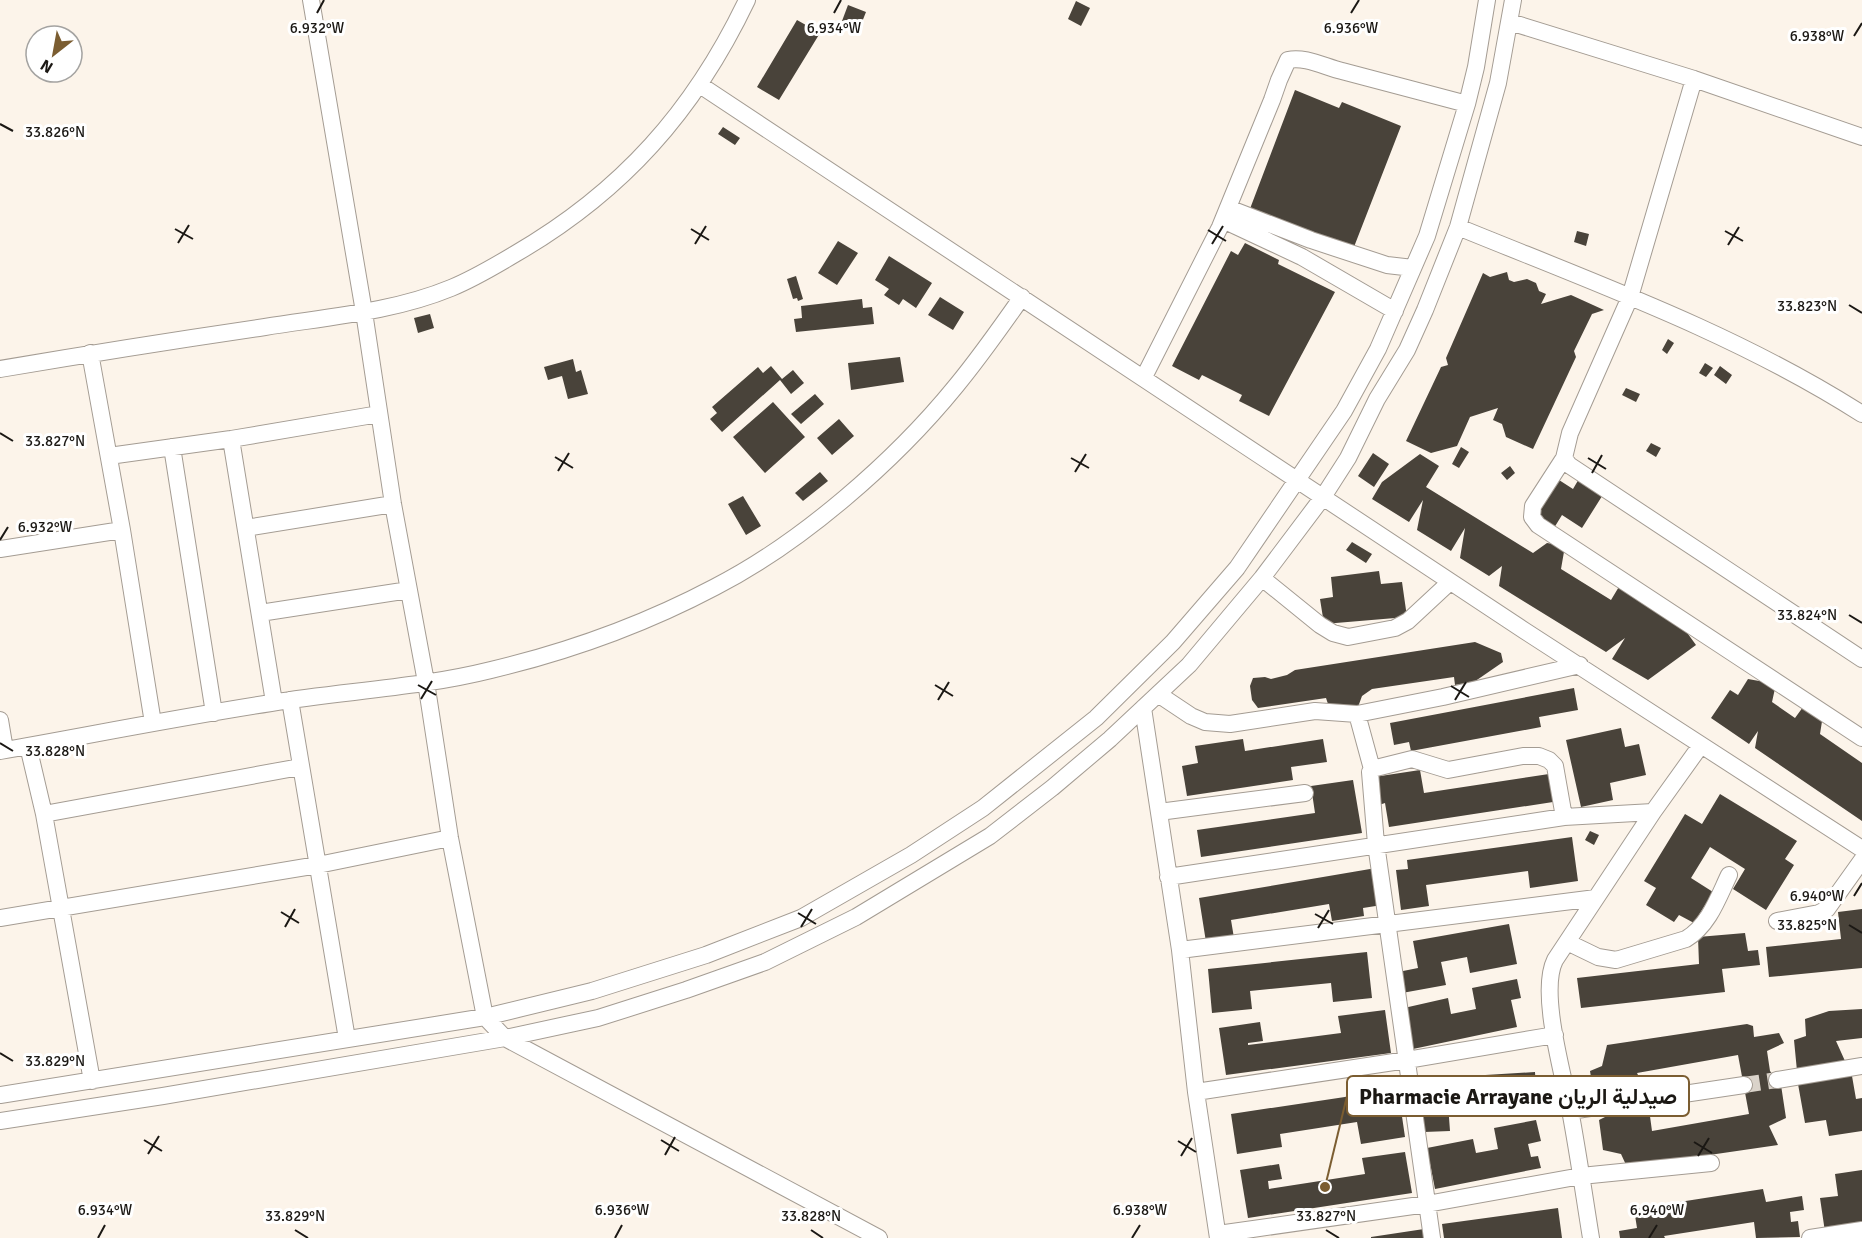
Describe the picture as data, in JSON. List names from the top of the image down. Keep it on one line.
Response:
{"places":["Pharmacie Arrayane صيدلية الريان"],"north":"bottom left","coordinates":["6.932°W","6.934°W","6.936°W","6.938°W","33.826°N","33.823°N","33.827°N","33.824°N","33.828°N","6.940°W","33.825°N","33.829°N"]}
